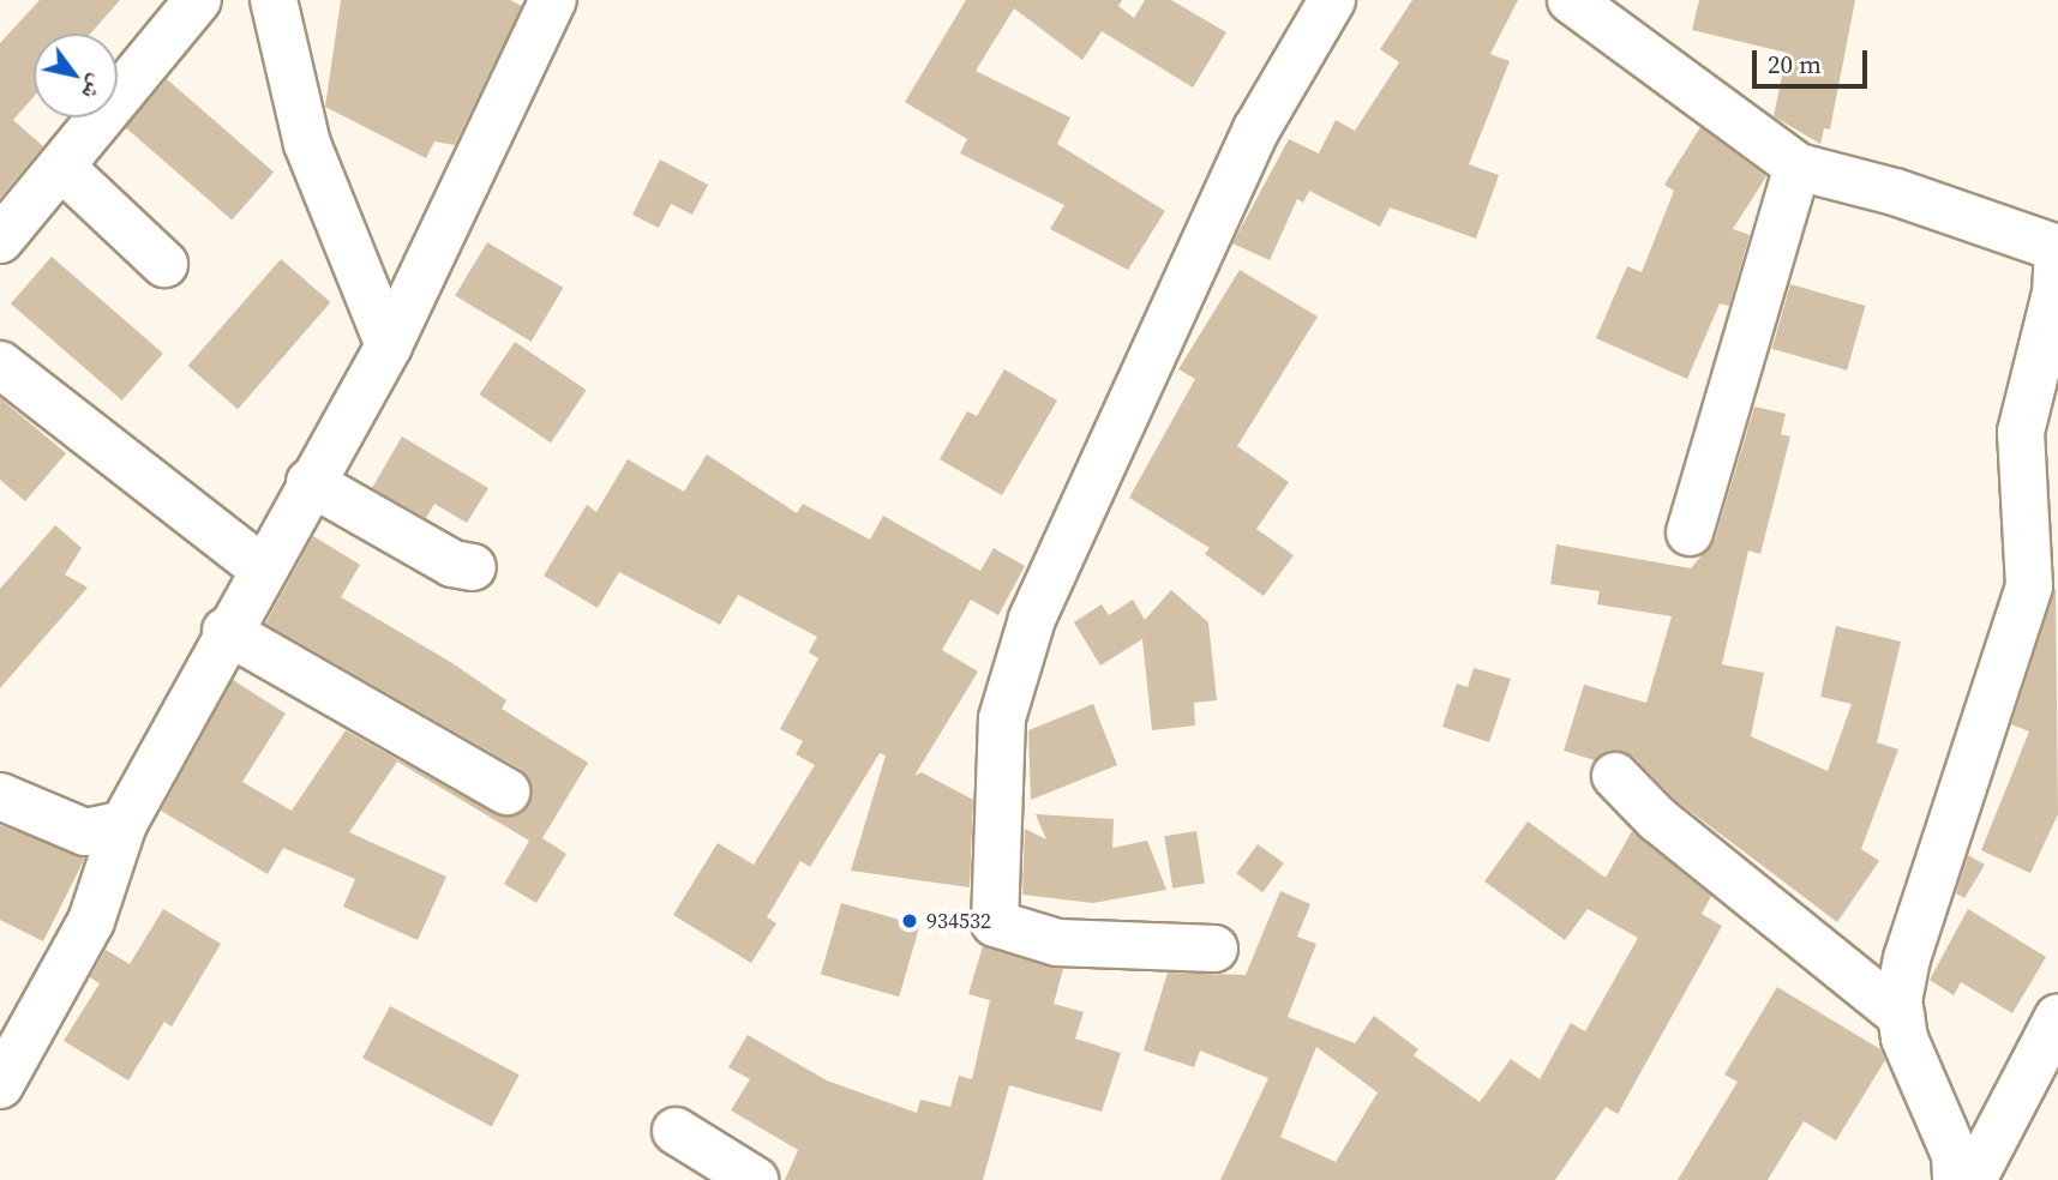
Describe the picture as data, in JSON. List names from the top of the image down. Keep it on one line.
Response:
{"places":["934532"],"scale_bar":"20 m","north":"bottom right"}
